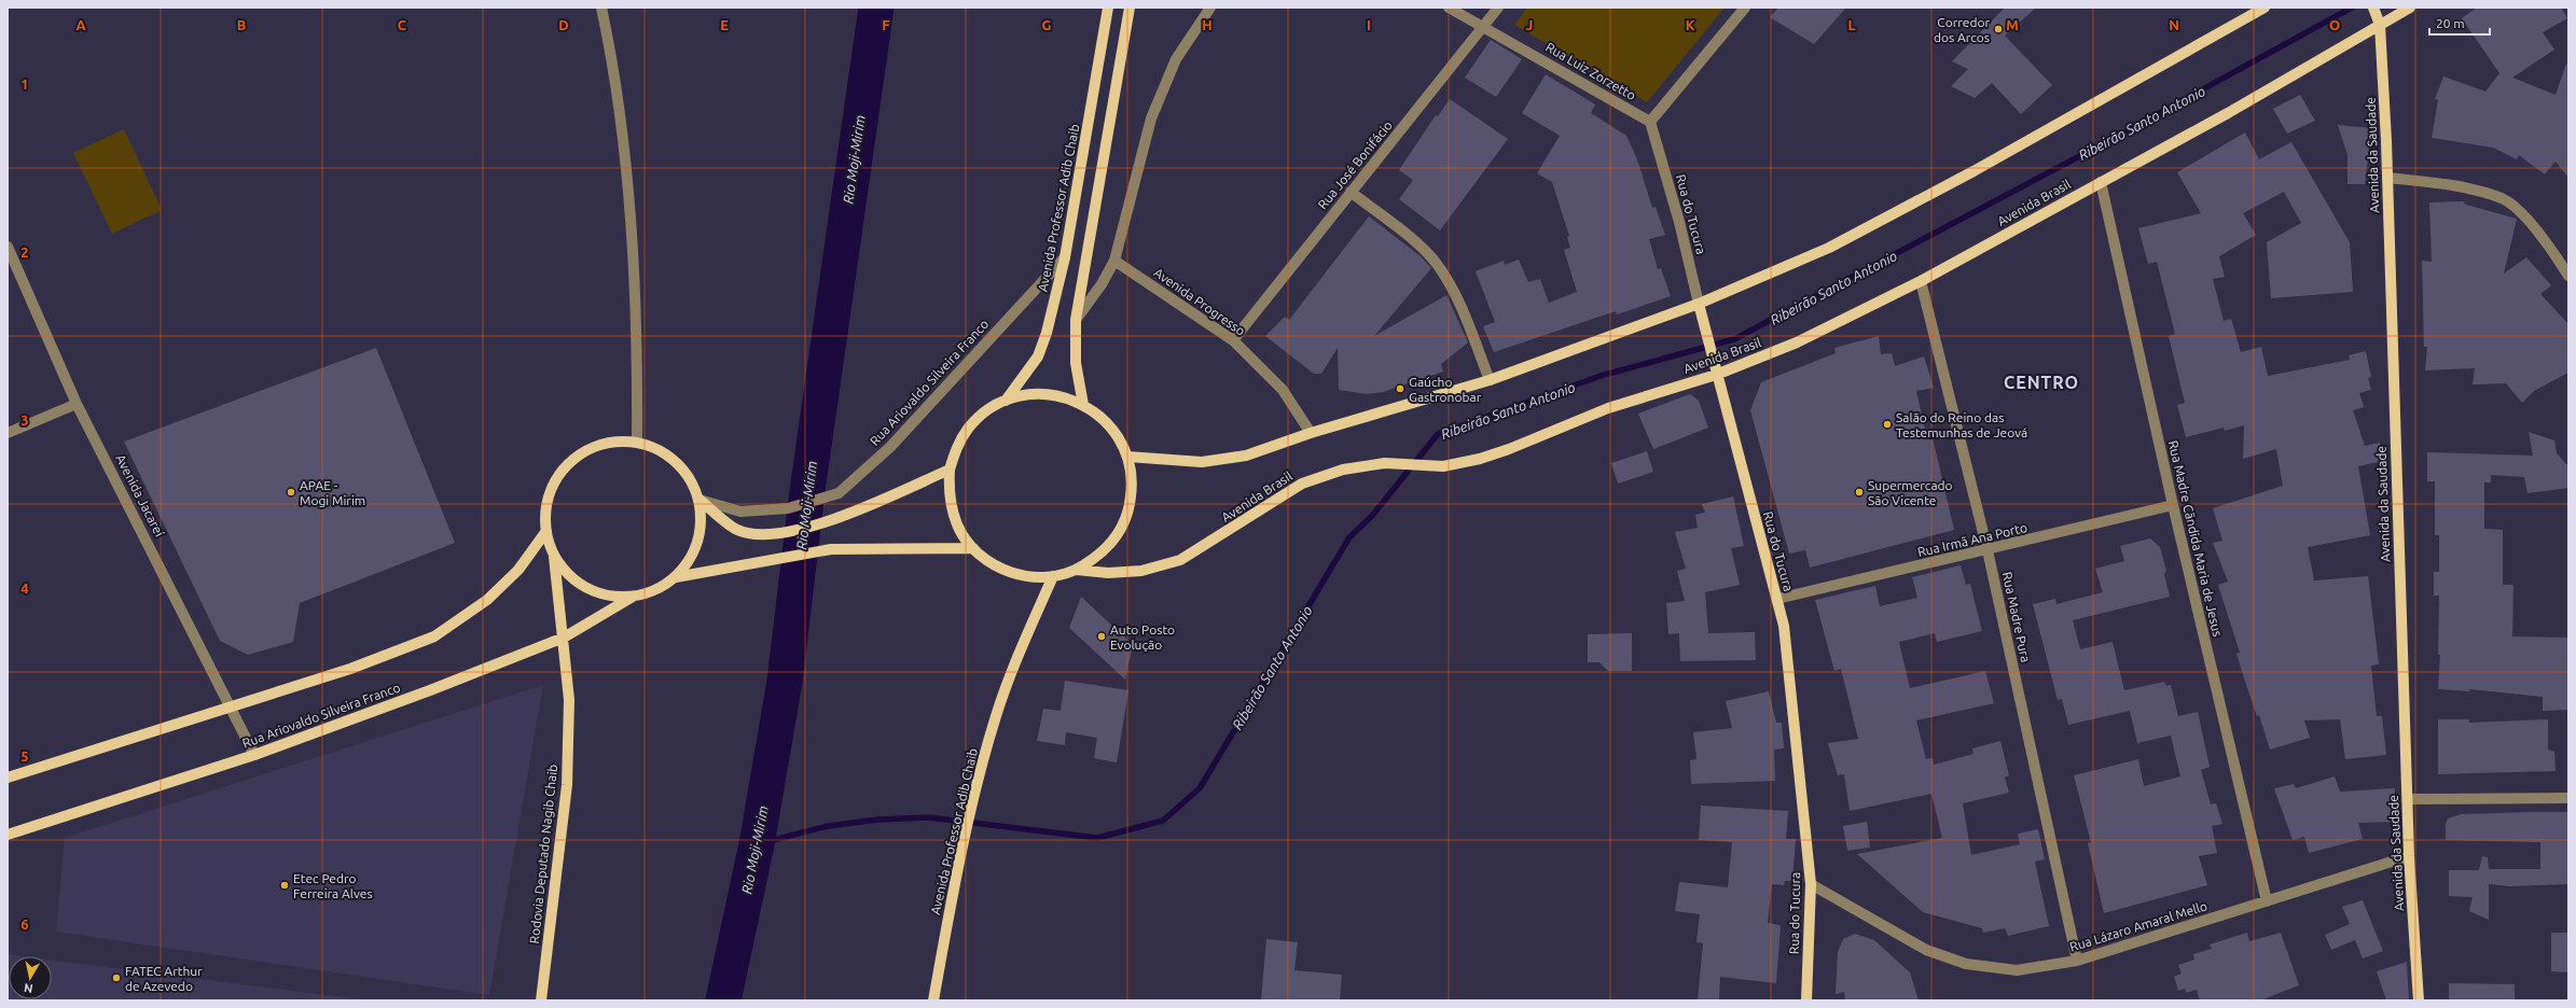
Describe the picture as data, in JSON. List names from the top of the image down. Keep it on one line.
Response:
{"streets":{"main road":["Avenida da Saudade","Avenida Brasil","Avenida Professor Adib Chaib","Rua do Tucura","Rua Ariovaldo Silveira Franco","Rodovia Deputado Nagib Chaib"],"street":["Rua Luiz Zorzetto","Rua José Bonifácio","Avenida Progresso","Avenida Jacareí","Rua Madre Cãndida Maria de Jesus","Rua Irmã Ana Porto","Rua Madre Pura","Rua Lázaro Amaral Mello"]},"crossings":[["Rua Luiz Zorzetto","Rua José Bonifácio"],["Rua Luiz Zorzetto","Rua do Tucura"],["Avenida da Saudade","Avenida Brasil"],["Avenida da Saudade","Rua Lázaro Amaral Mello"],["Rua José Bonifácio","Avenida Progresso"],["Avenida Brasil","Rua do Tucura"],["Avenida Brasil","Rua Madre Cãndida Maria de Jesus"],["Avenida Brasil","Rua Madre Pura"],["Avenida Professor Adib Chaib","Rua Ariovaldo Silveira Franco"],["Rua do Tucura","Rua Irmã Ana Porto"],["Rua do Tucura","Rua Lázaro Amaral Mello"],["Rua Ariovaldo Silveira Franco","Avenida Jacareí"],["Rua Ariovaldo Silveira Franco","Rodovia Deputado Nagib Chaib"],["Rua Madre Cãndida Maria de Jesus","Rua Irmã Ana Porto"],["Rua Madre Cãndida Maria de Jesus","Rua Lázaro Amaral Mello"],["Rua Irmã Ana Porto","Rua Madre Pura"],["Rua Madre Pura","Rua Lázaro Amaral Mello"]],"districts":["CENTRO"],"water":["Ribeirão Santo Antonio","Rio Moji-Mirim"],"places":["Corredor dos Arcos","Gaúcho Gastronobar","Salão do Reino das Testemunhas de Jeová","APAE - Mogi Mirim","Supermercado São Vicente","Auto Posto Evolução","Etec Pedro Ferreira Alves","FATEC Arthur de Azevedo"],"scale_bar":"20 m","north":"bottom","grid":{"columns":["A","B","C","D","E","F","G","H","I","J","K","L","M","N","O"],"rows":["1","2","3","4","5","6"]}}
